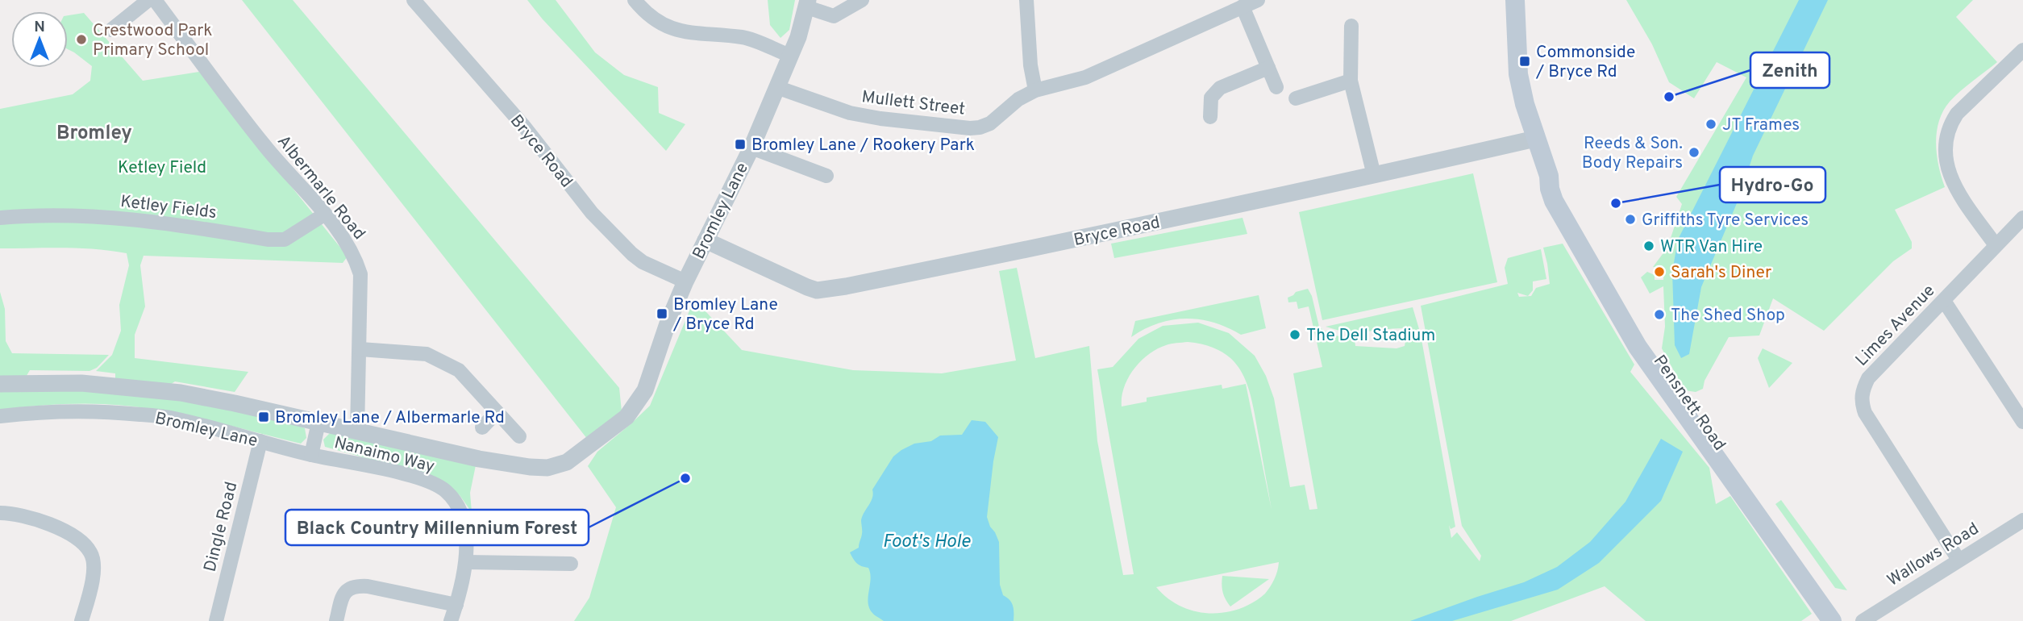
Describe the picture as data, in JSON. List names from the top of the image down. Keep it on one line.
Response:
{"streets":{"main road":["Pensnett Road"],"street":["Mullett Street","Bryce Road","Albermarle Road","Ketley Fields","Bromley Lane","Limes Avenue","Nanaimo Way","Dingle Road","Wallows Road"]},"crossings":[["Mullett Street","Bromley Lane"],["Bryce Road","Bromley Lane"],["Bryce Road","Pensnett Road"],["Albermarle Road","Ketley Fields"],["Albermarle Road","Bromley Lane"],["Bromley Lane","Nanaimo Way"],["Bromley Lane","Dingle Road"],["Limes Avenue","Wallows Road"]],"districts":["Bromley"],"water":["Foot's Hole"],"parks":["Ketley Field"],"places":{"other":["Crestwood Park Primary School","Zenith","JT Frames","Reeds & Son. Body Repairs","Hydro-Go","Griffiths Tyre Services","WTR Van Hire","Sarah's Diner","The Shed Shop","The Dell Stadium","Black Country Millennium Forest"],"transit":["Commonside / Bryce Rd","Bromley Lane / Rookery Park","Bromley Lane / Bryce Rd","Bromley Lane / Albermarle Rd"]},"north":"top"}
